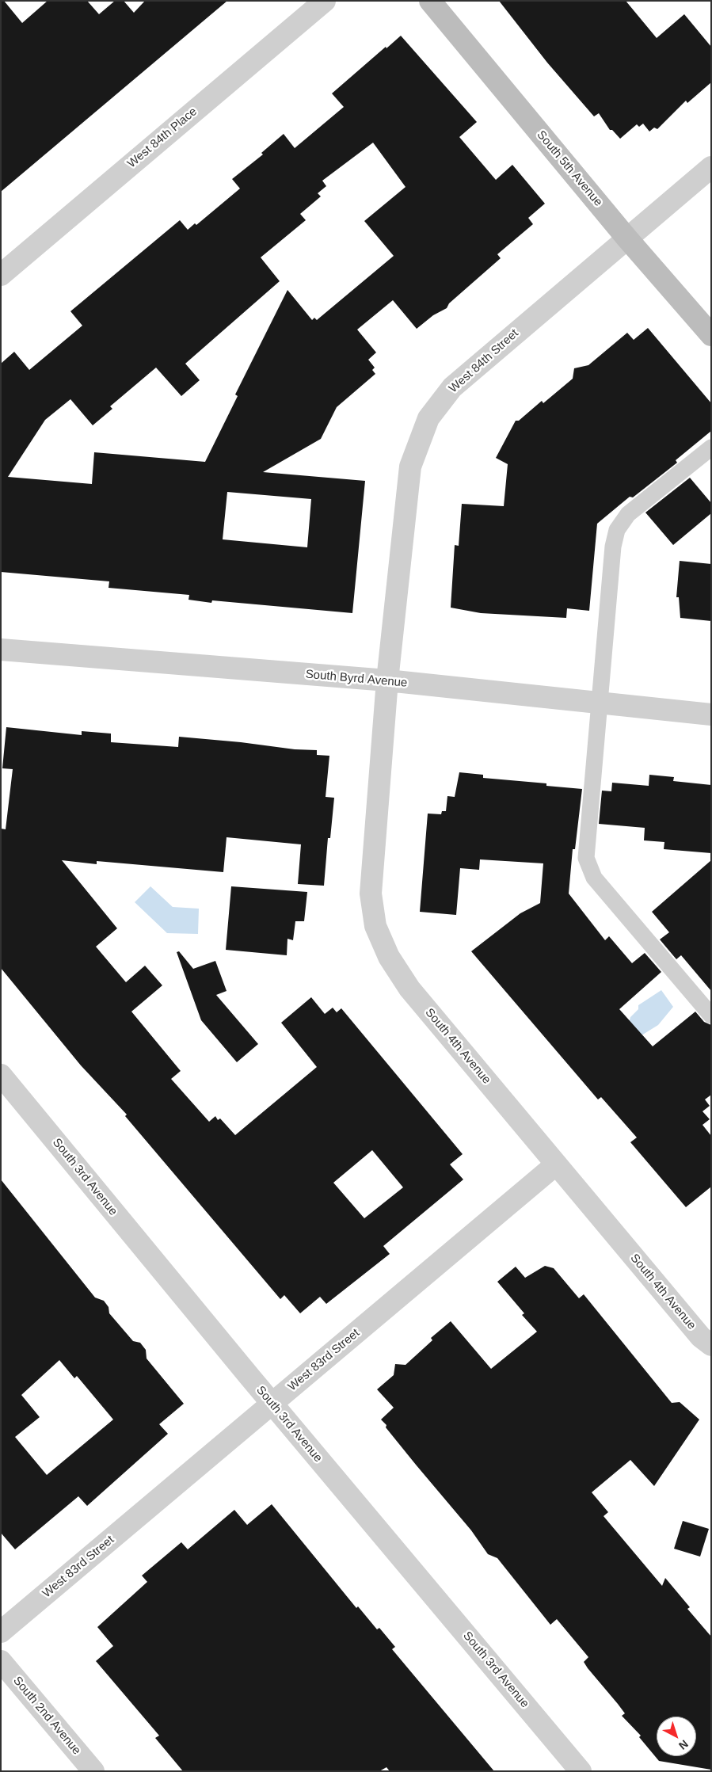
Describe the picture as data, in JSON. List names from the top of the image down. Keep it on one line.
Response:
{"streets":{"street":["West 84th Place","South 5th Avenue","West 84th Street","South Byrd Avenue","South 4th Avenue","South 3rd Avenue","West 83rd Street","South 2nd Avenue"]},"crossings":[["South 5th Avenue","West 84th Street"],["West 84th Street","South Byrd Avenue"],["West 84th Street","South 4th Avenue"],["South Byrd Avenue","South 4th Avenue"],["South 4th Avenue","West 83rd Street"],["South 3rd Avenue","West 83rd Street"]],"north":"bottom right"}
